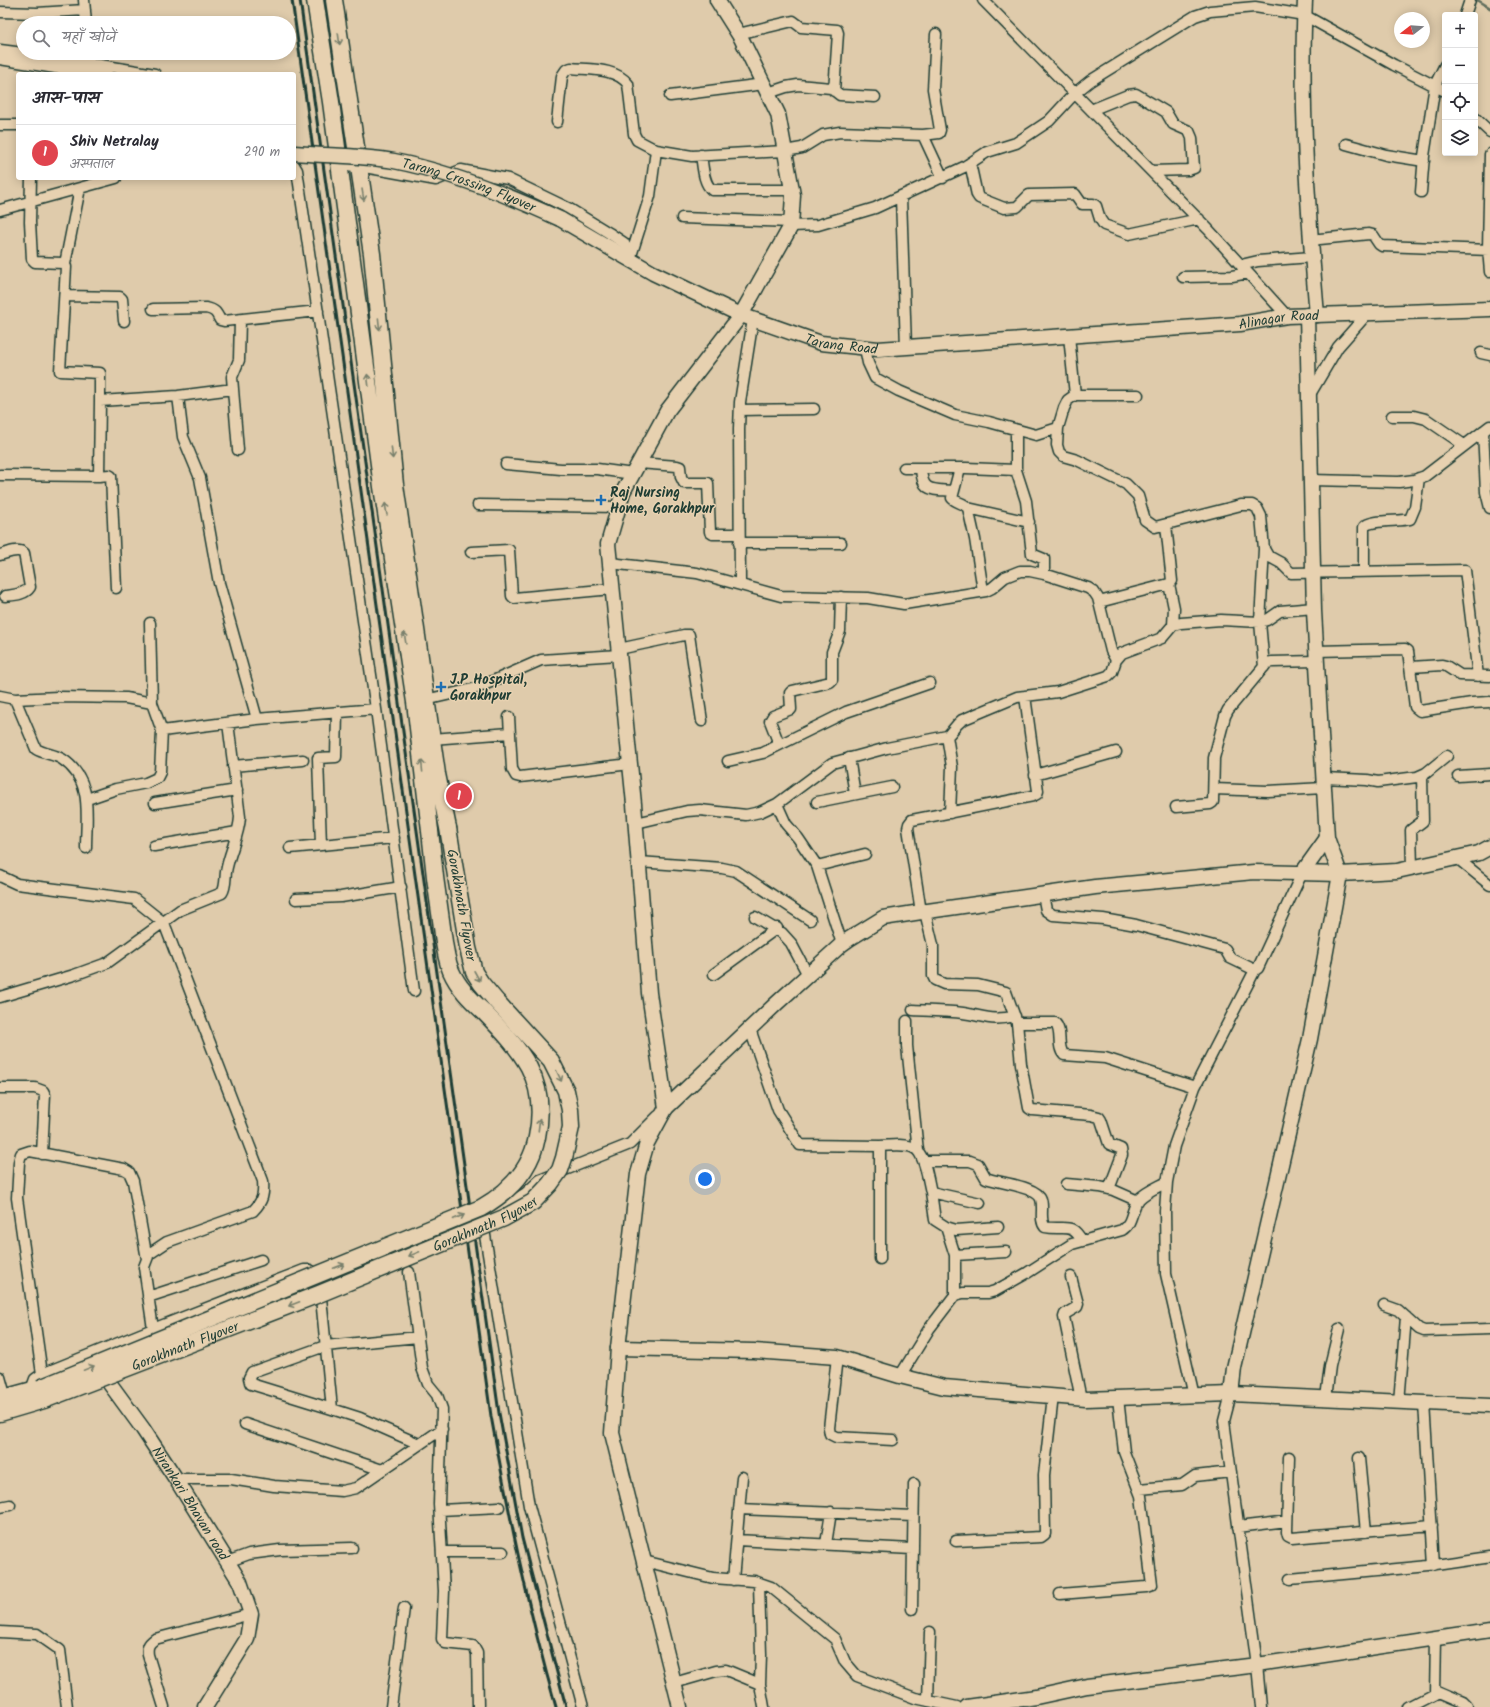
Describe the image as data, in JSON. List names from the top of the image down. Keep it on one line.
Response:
{"streets":{"main road":["Gorakhnath Flyover"],"street":["Tarang Crossing Flyover","Alinagar Road","Tarang Road","Nirankari Bhavan road"]},"crossings":[["Tarang Crossing Flyover","Tarang Road"],["Alinagar Road","Tarang Road"],["Gorakhnath Flyover","Nirankari Bhavan road"]],"places":{"health":["Raj Nursing Home, Gorakhpur","J.P Hospital, Gorakhpur"]},"north":"left","page":{"map_buttons":["+","−"],"search":"यहाँ खोजें","heading":"आस-पास","list":[{"mark":"1","name":"Shiv Netralay","note":"अस्पताल","value":"290 m"}],"pins":"1"}}
